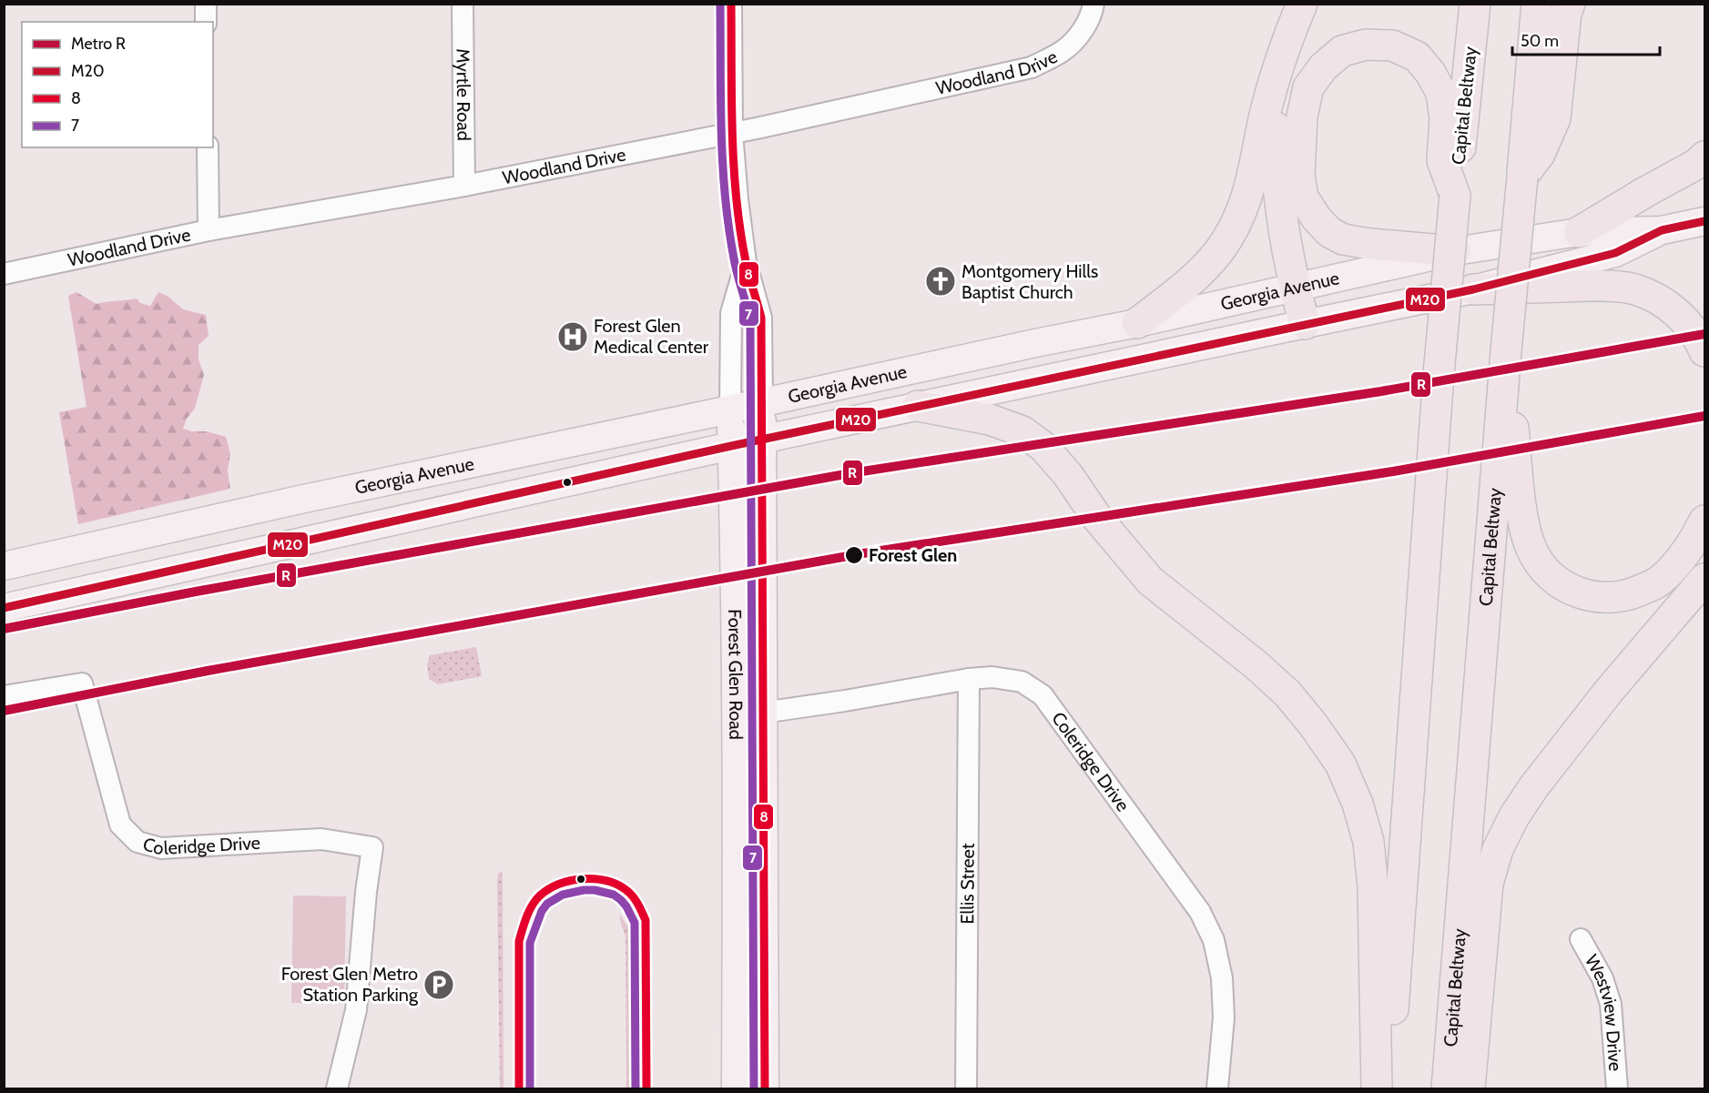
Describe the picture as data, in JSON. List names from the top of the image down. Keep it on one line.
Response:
{"streets":{"highway":["Capital Beltway"],"main road":["Georgia Avenue","Forest Glen Road"],"street":["Woodland Drive","Myrtle Road","Coleridge Drive","Ellis Street","Westview Drive"]},"crossings":[["Woodland Drive","Myrtle Road"],["Woodland Drive","Forest Glen Road"],["Georgia Avenue","Forest Glen Road"],["Forest Glen Road","Coleridge Drive"],["Coleridge Drive","Ellis Street"]],"places":{"church":["Montgomery Hills Baptist Church"],"hospital":["Forest Glen Medical Center"],"other":["Forest Glen"],"parking":["Forest Glen Metro Station Parking"]},"lines":["transit line 8","transit line 7","transit line M20","metro line R"],"legend":["Metro R","M20","8","7"],"scale_bar":"50 m"}
